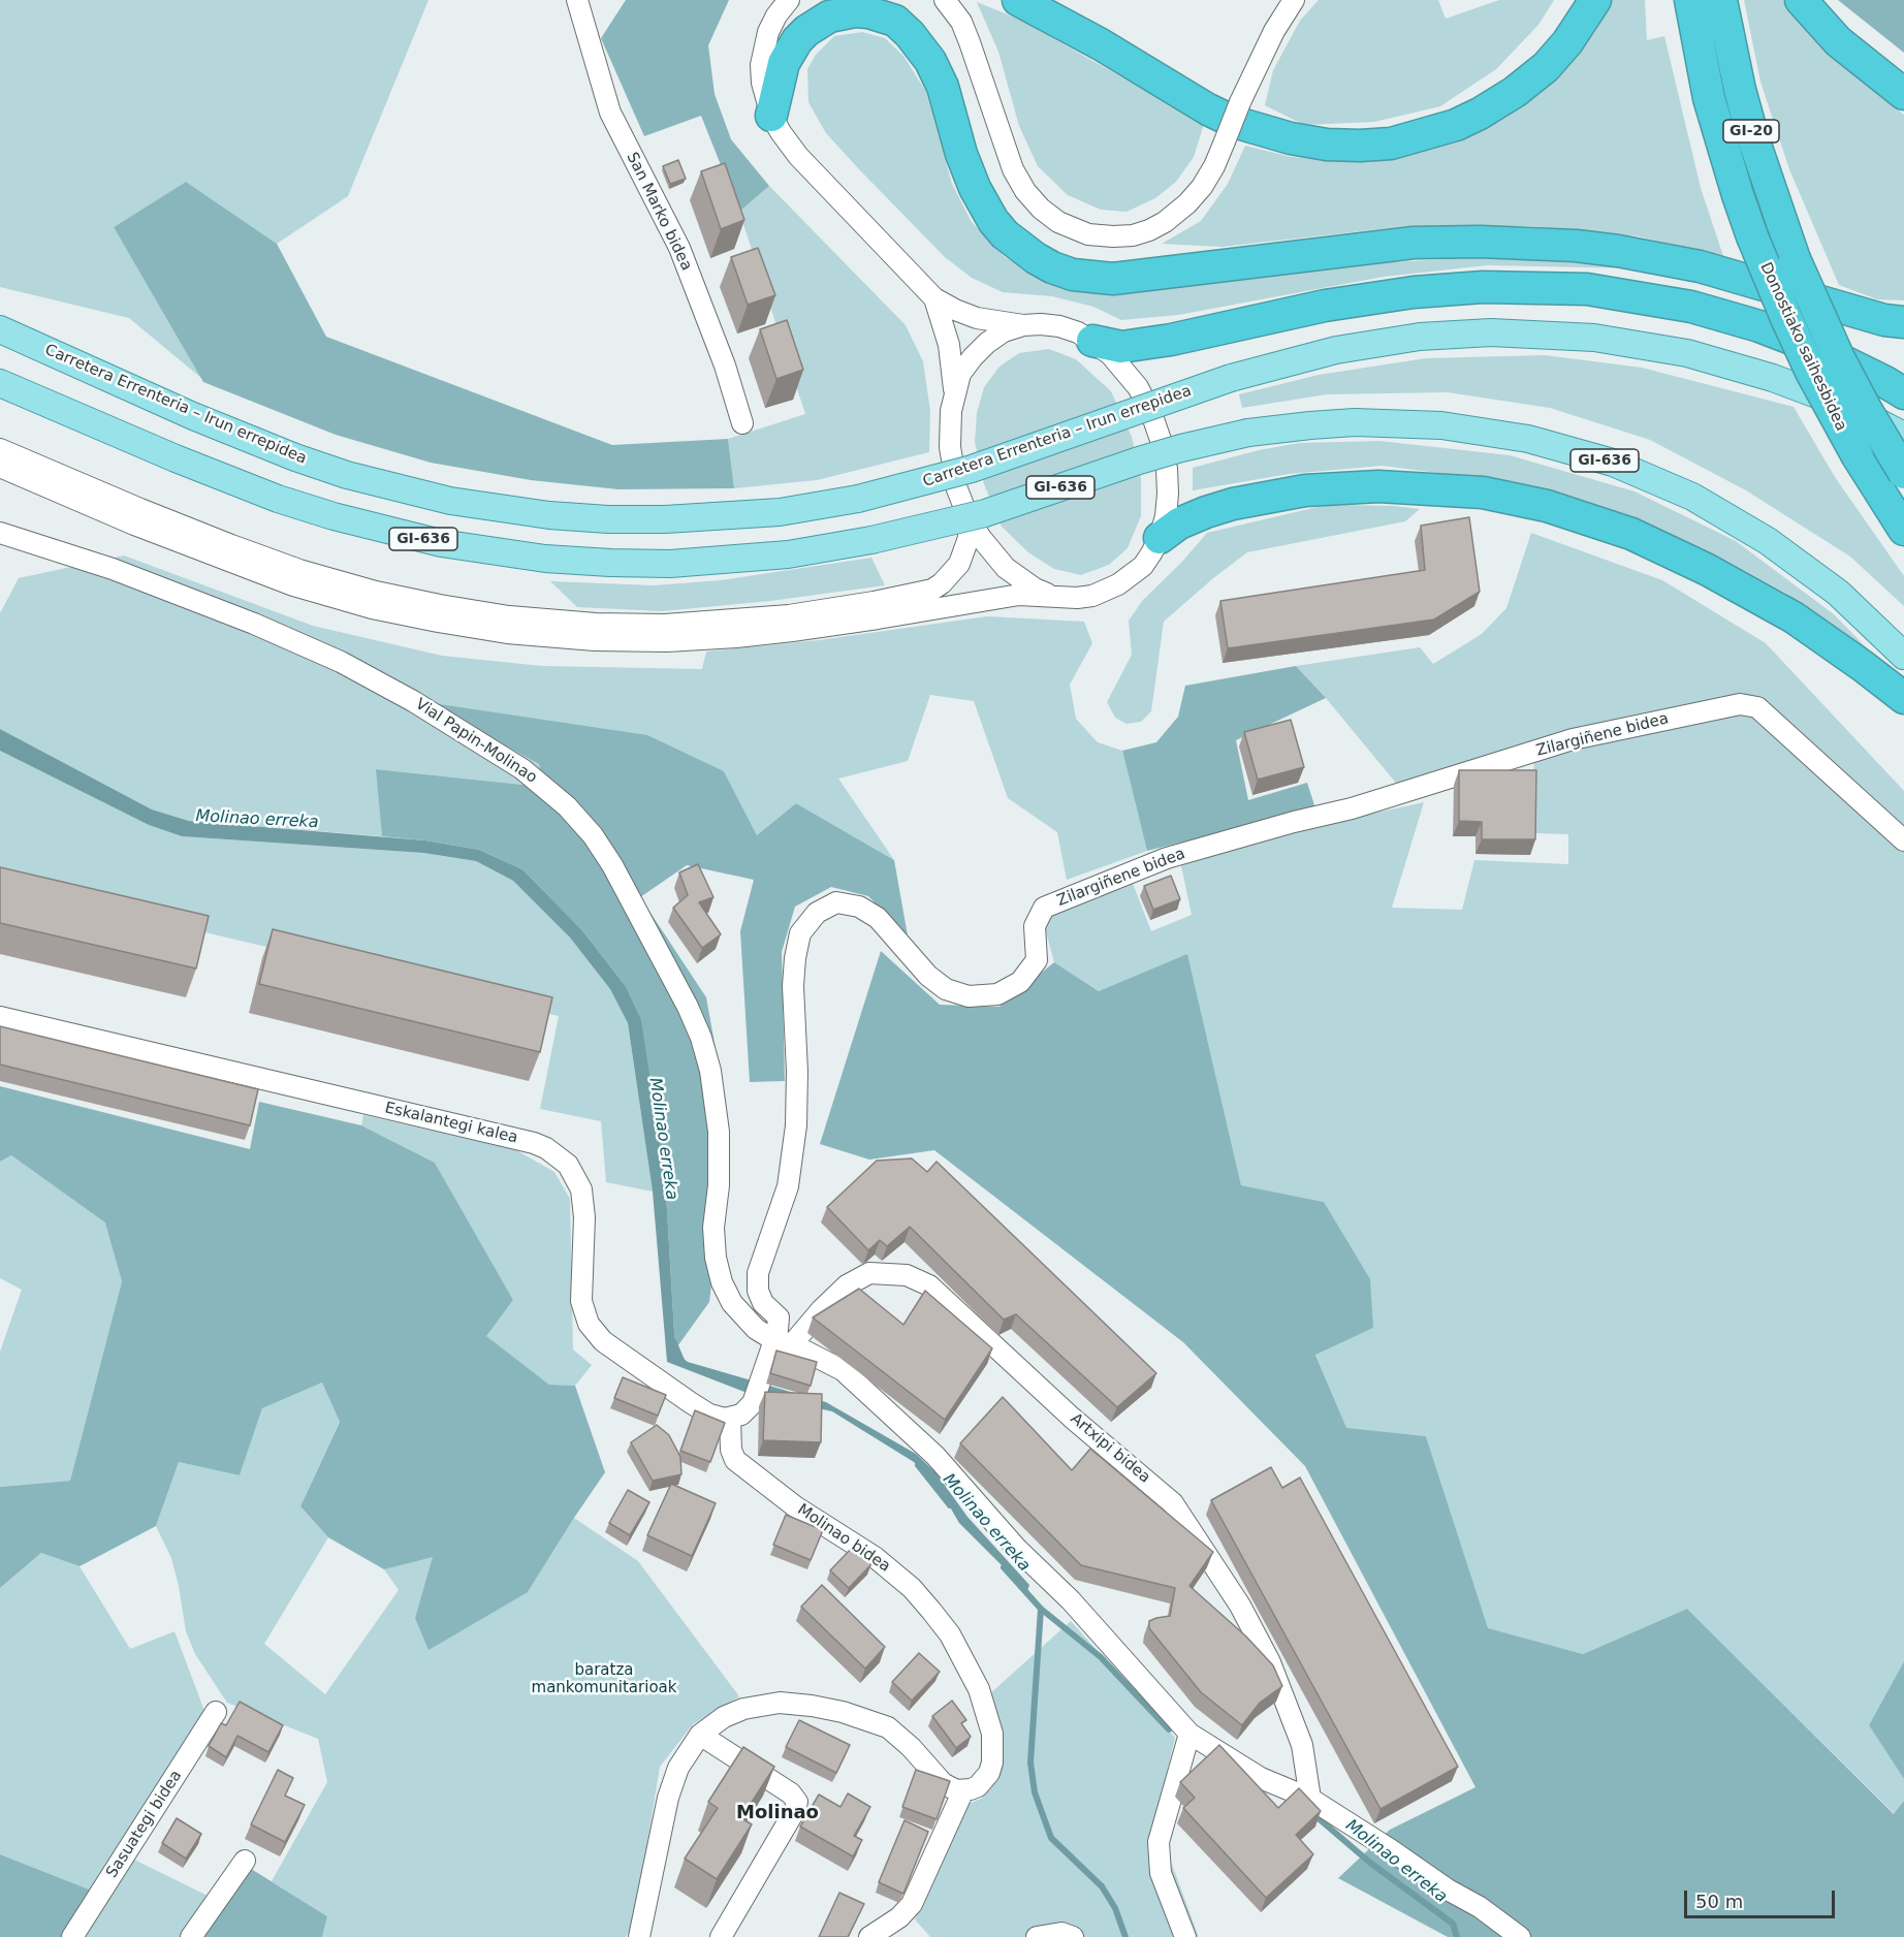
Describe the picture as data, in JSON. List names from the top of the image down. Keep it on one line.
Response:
{"streets":{"highway":["GI-20","Donostiako saihesbidea"],"main road":["Carretera Errenteria – Irun errepidea","GI-636"],"street":["San Marko bidea","Zilargiñene bidea","Vial Papin-Molinao","Eskalantegi kalea","Artxipi bidea","Molinao bidea","Sasuategi bidea"]},"crossings":[["Zilargiñene bidea","Vial Papin-Molinao"],["Zilargiñene bidea","Artxipi bidea"],["Vial Papin-Molinao","Artxipi bidea"],["Eskalantegi kalea","Artxipi bidea"],["Eskalantegi kalea","Molinao bidea"],["Artxipi bidea","Molinao bidea"]],"districts":["Molinao"],"water":["Molinao erreka"],"parks":["baratza mankomunitarioak"],"scale_bar":"50 m"}
